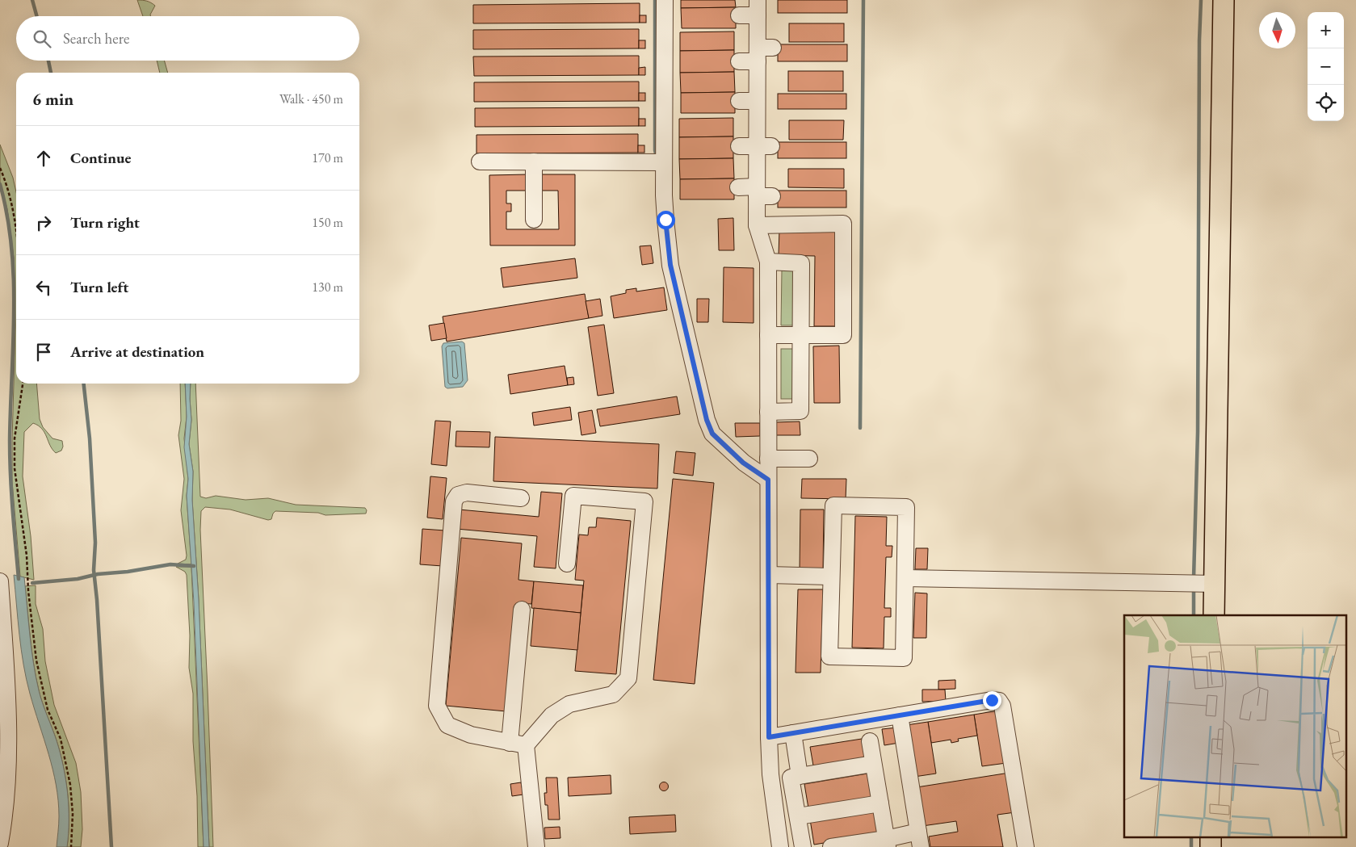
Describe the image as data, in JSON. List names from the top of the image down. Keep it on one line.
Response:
{"north":"bottom","page":{"map_buttons":["+","−"],"search":"Search here","heading":["6 min","Walk · 450 m"],"list":[["Continue","170 m"],["Turn right","150 m"],["Turn left","130 m"],"Arrive at destination"]}}
